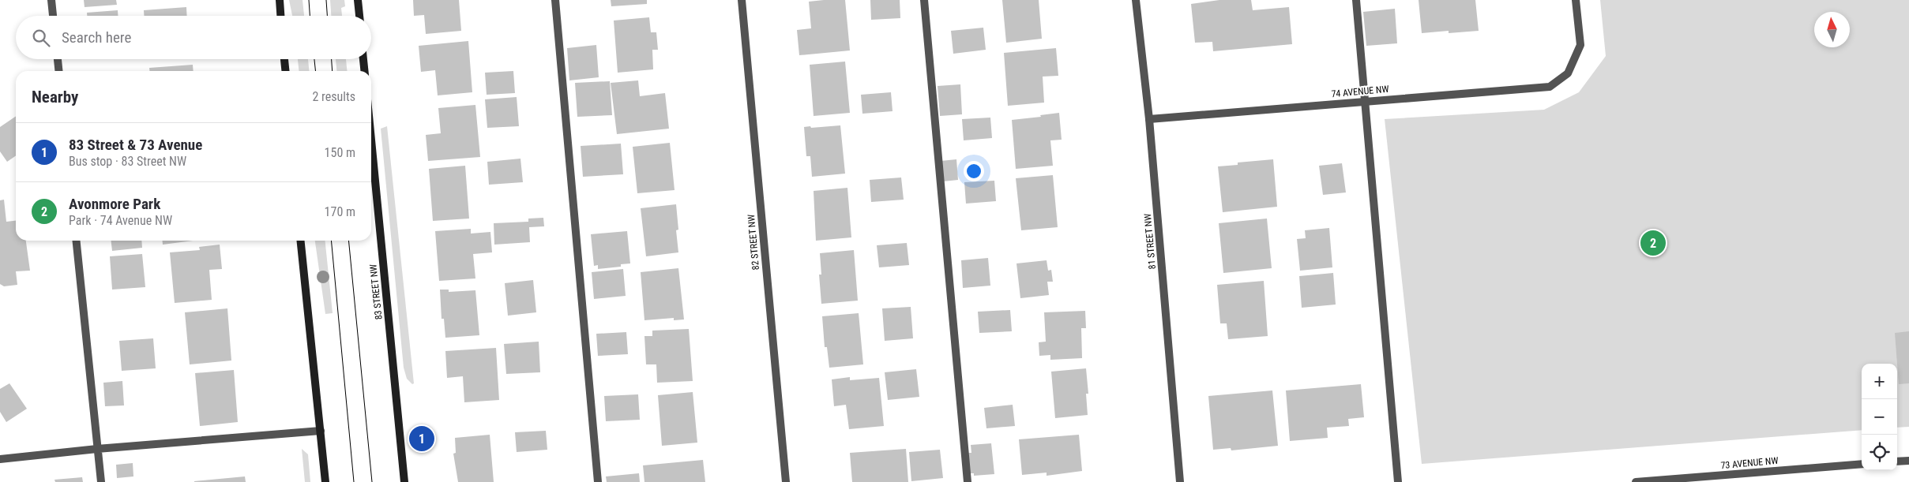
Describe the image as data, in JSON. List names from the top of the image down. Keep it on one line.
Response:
{"streets":{"main road":["83 STREET NW"],"street":["74 AVENUE NW","81 STREET NW","82 STREET NW","73 AVENUE NW"]},"crossings":[["74 AVENUE NW","81 STREET NW"]],"north":"top","page":{"search":"Search here","heading":["Nearby","2 results"],"list":[{"mark":"1","name":"83 Street & 73 Avenue","note":"Bus stop · 83 Street NW","value":"150 m"},{"mark":"2","name":"Avonmore Park","note":"Park · 74 Avenue NW","value":"170 m"}],"pins":["2","1"],"map_buttons":["+","−"]}}
